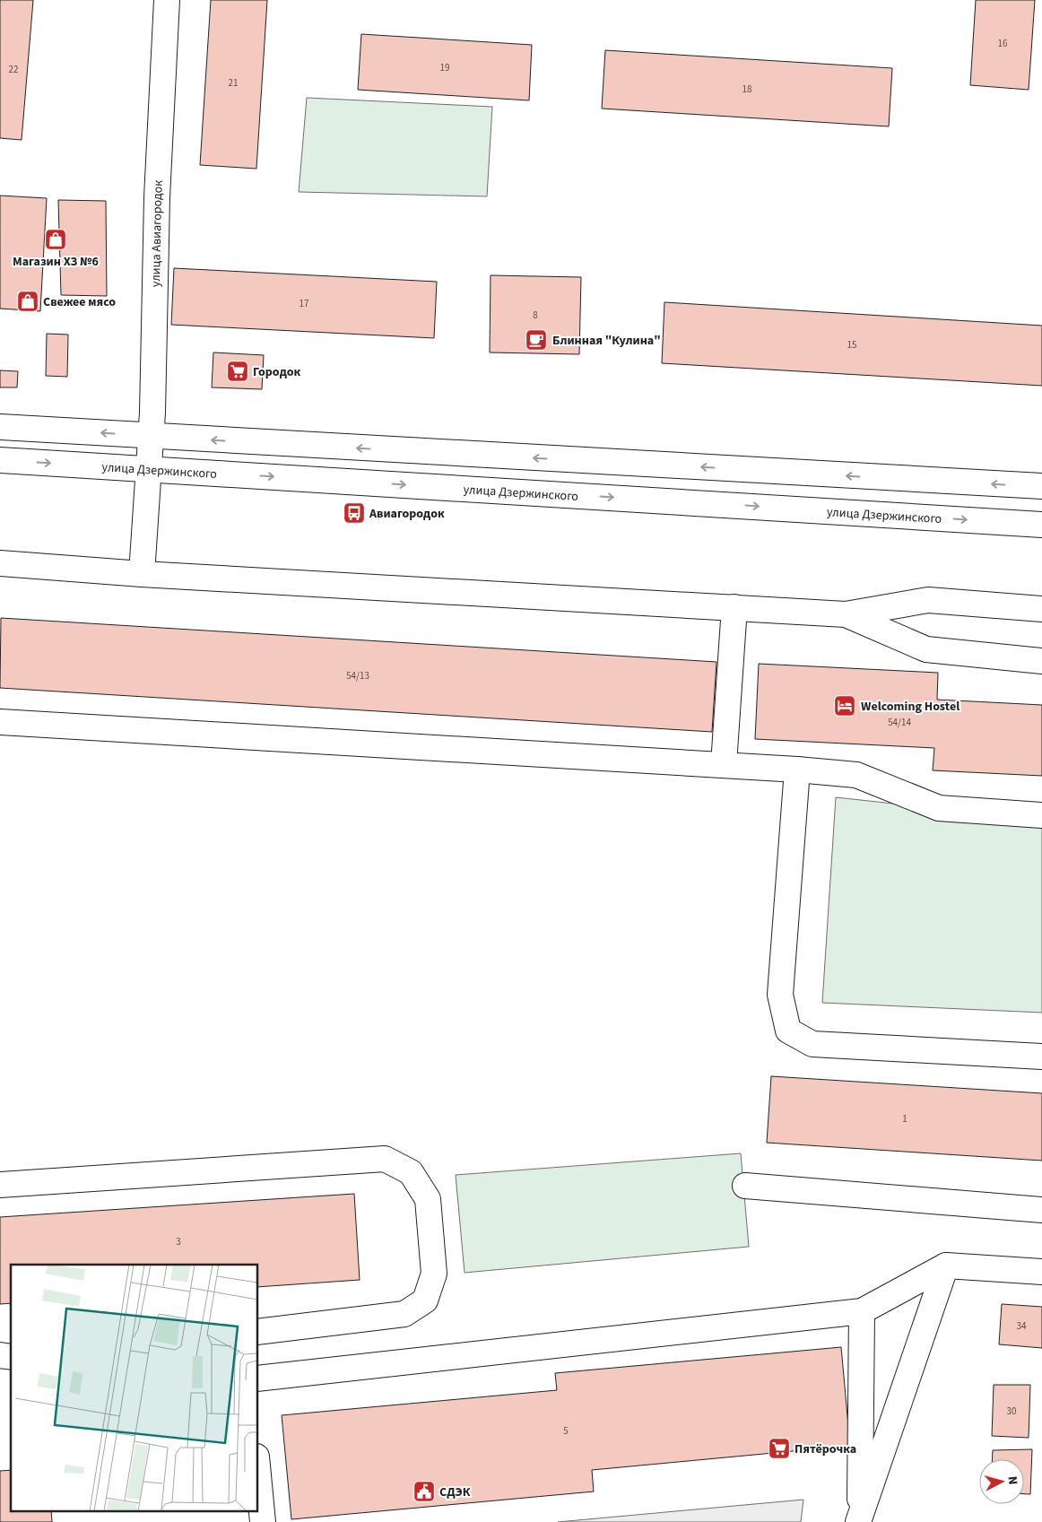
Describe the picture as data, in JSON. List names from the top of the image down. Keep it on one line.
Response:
{"streets":{"main road":["улица Авиагородок","улица Дзержинского"]},"crossings":[["улица Авиагородок","улица Дзержинского"]],"places":{"shop":["Магазин ХЗ №6","Свежее мясо"],"cafe":["Блинная \"Кулина\""],"supermarket":["Городок","Пятёрочка"],"bus stop":["Авиагородок"],"hotel":["Welcoming Hostel"],"public building":["СДЭК"]},"house_numbers":["16","19","22","21","18","17","8","15","54/13","54/14","1","3","34","30","5"],"north":"right"}
